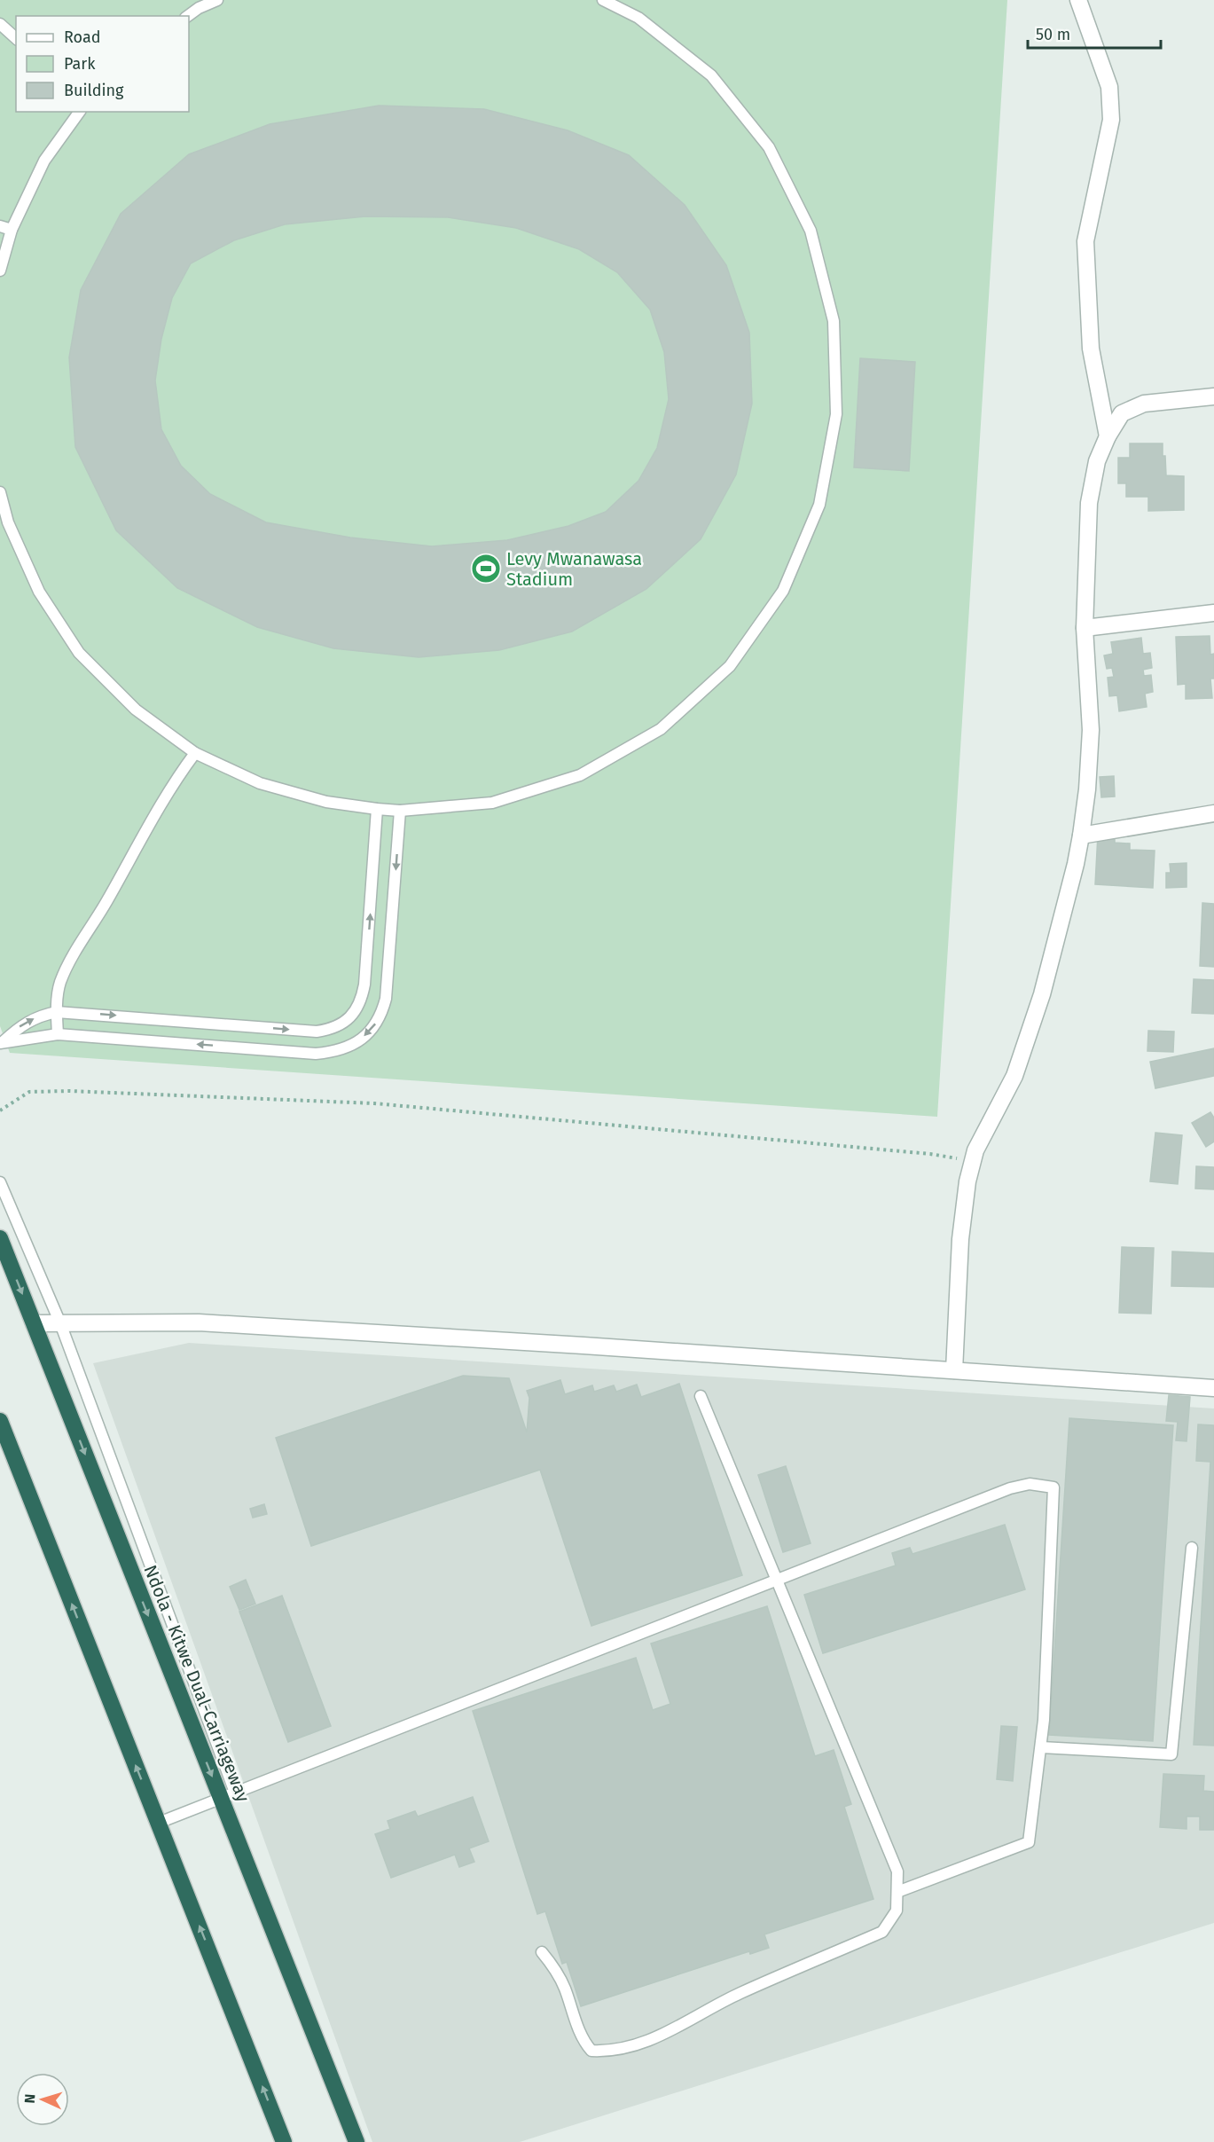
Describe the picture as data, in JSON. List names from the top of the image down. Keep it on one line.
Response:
{"streets":{"highway":["Ndola - Kitwe Dual-Carriageway"]},"places":{"sports":["Levy Mwanawasa Stadium"]},"legend":["Road","Park","Building"],"scale_bar":"50 m","north":"left"}
